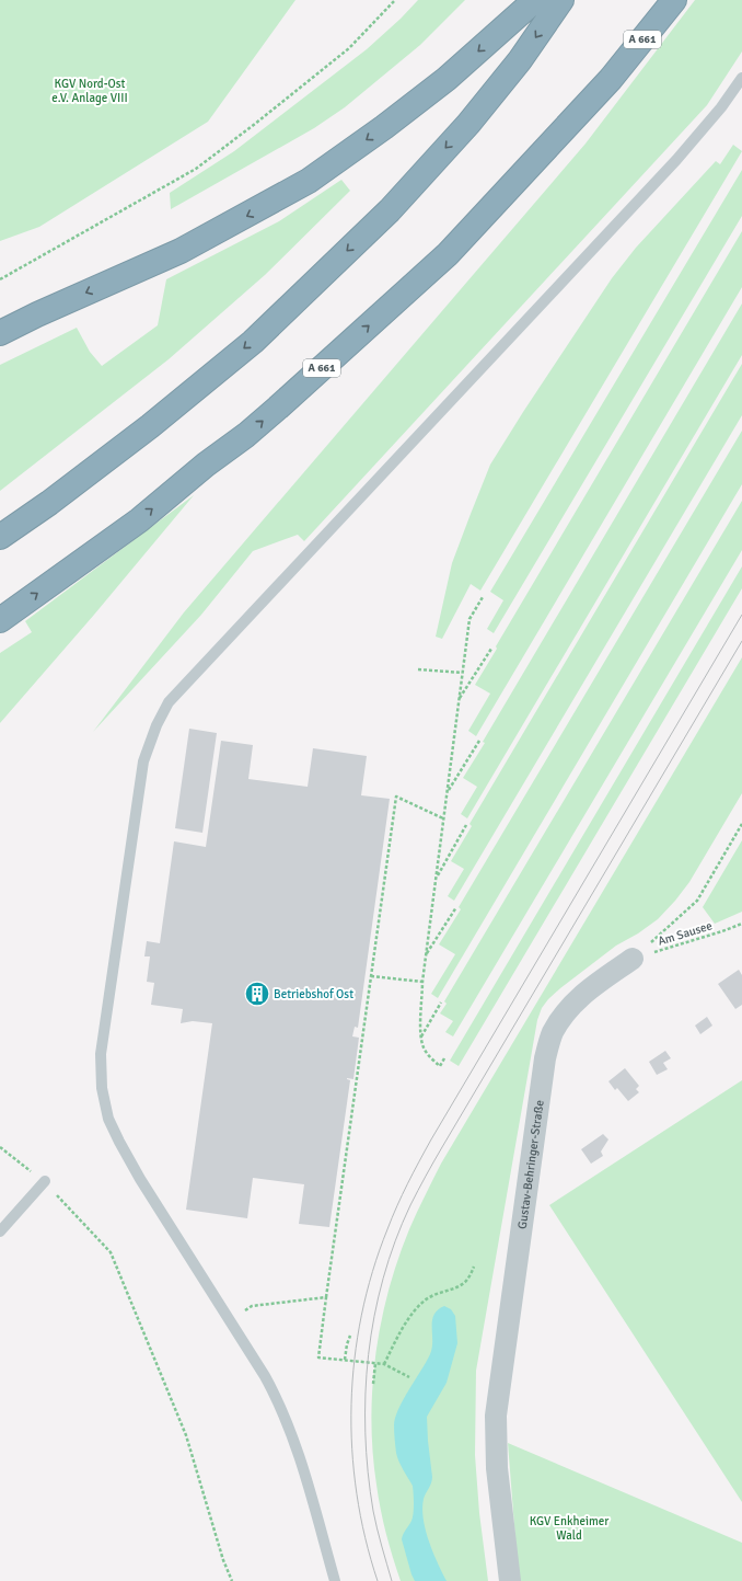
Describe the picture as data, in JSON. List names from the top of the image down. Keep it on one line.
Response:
{"streets":{"highway":["A 661"],"street":["Gustav-Behringer-Straße"],"path":["Am Sausee"]},"crossings":[["Am Sausee","Gustav-Behringer-Straße"]],"parks":["KGV Nord-Ost e.V. Anlage VIII","KGV Enkheimer Wald"],"places":{"building":["Betriebshof Ost"]}}
